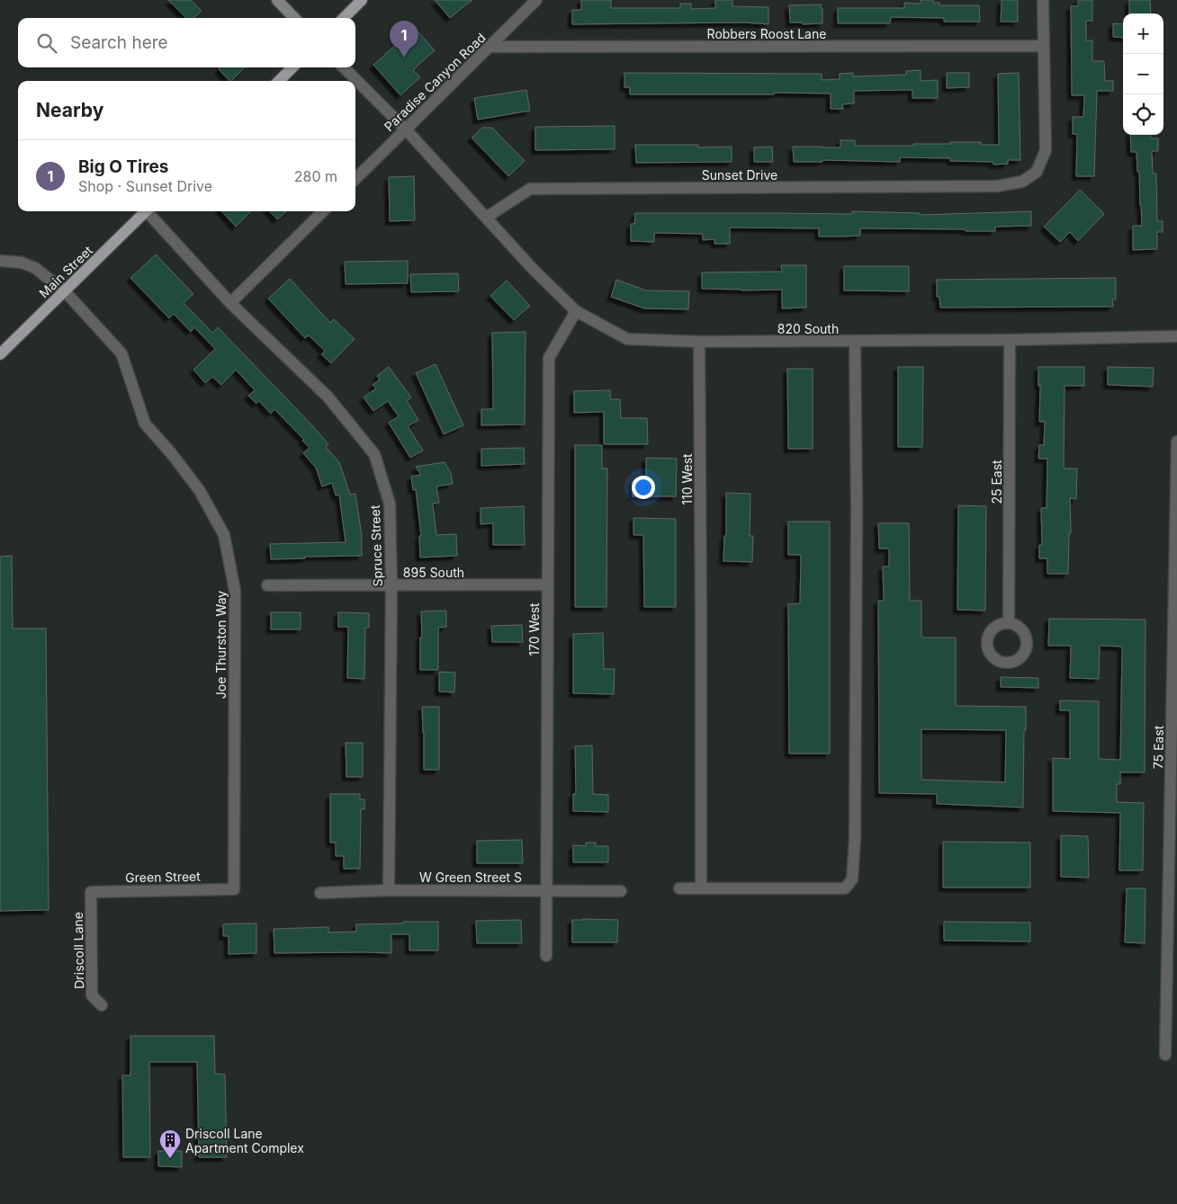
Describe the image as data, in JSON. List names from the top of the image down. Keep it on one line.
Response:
{"streets":{"main road":["Main Street"],"street":["Robbers Roost Lane","Paradise Canyon Road","Sunset Drive","820 South","110 West","25 East","Spruce Street","895 South","170 West","Joe Thurston Way","75 East","Green Street","W Green Street S","Driscoll Lane"]},"crossings":[["Robbers Roost Lane","Paradise Canyon Road"],["Robbers Roost Lane","Sunset Drive"],["Sunset Drive","820 South"],["Main Street","Joe Thurston Way"],["820 South","110 West"],["820 South","25 East"],["820 South","170 West"],["Spruce Street","895 South"],["Spruce Street","W Green Street S"],["895 South","170 West"],["170 West","W Green Street S"],["Joe Thurston Way","Green Street"],["Green Street","Driscoll Lane"]],"places":{"building":["Driscoll Lane Apartment Complex"]},"page":{"map_buttons":["+","−"],"search":"Search here","pins":"1","heading":"Nearby","list":[{"mark":"1","name":"Big O Tires","note":"Shop · Sunset Drive","value":"280 m"}]}}
